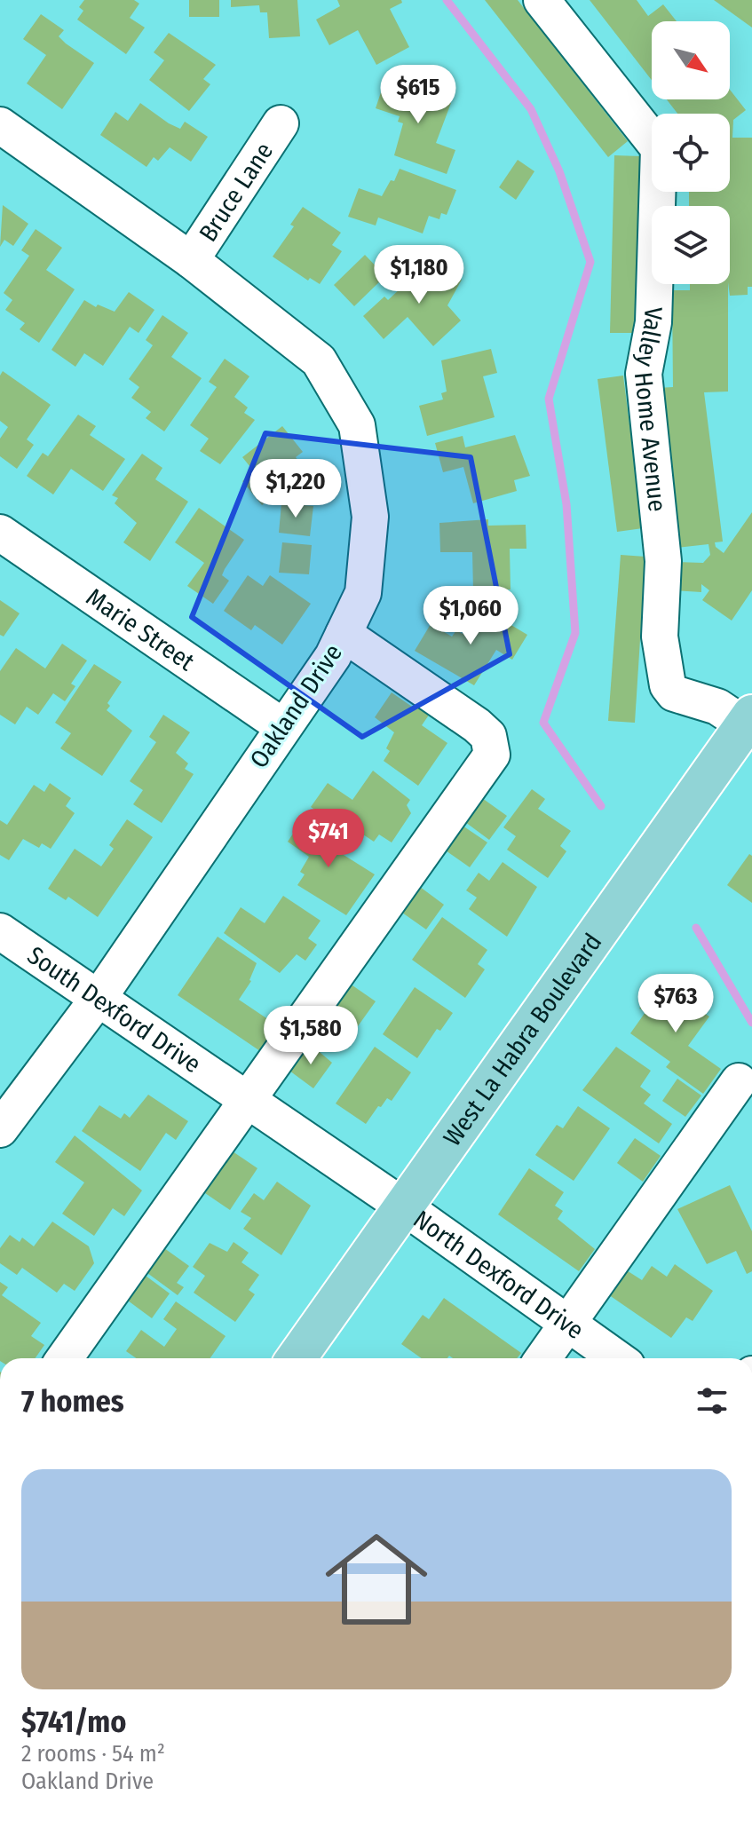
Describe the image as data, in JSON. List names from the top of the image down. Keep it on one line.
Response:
{"streets":{"main road":["West La Habra Boulevard"],"street":["Bruce Lane","Valley Home Avenue","Marie Street","Oakland Drive","South Dexford Drive","North Dexford Drive"]},"crossings":[["Bruce Lane","Oakland Drive"],["Valley Home Avenue","West La Habra Boulevard"],["Marie Street","Oakland Drive"],["Oakland Drive","South Dexford Drive"],["South Dexford Drive","West La Habra Boulevard"],["South Dexford Drive","North Dexford Drive"],["West La Habra Boulevard","North Dexford Drive"]],"north":"bottom right","page":{"price":["$615","$1,180","$1,220","$1,060","$741","$763","$1,580"],"heading":"7 homes","list":[{"name":"$741/mo","note":"2 rooms · 54 m² · Oakland Drive"}]}}
